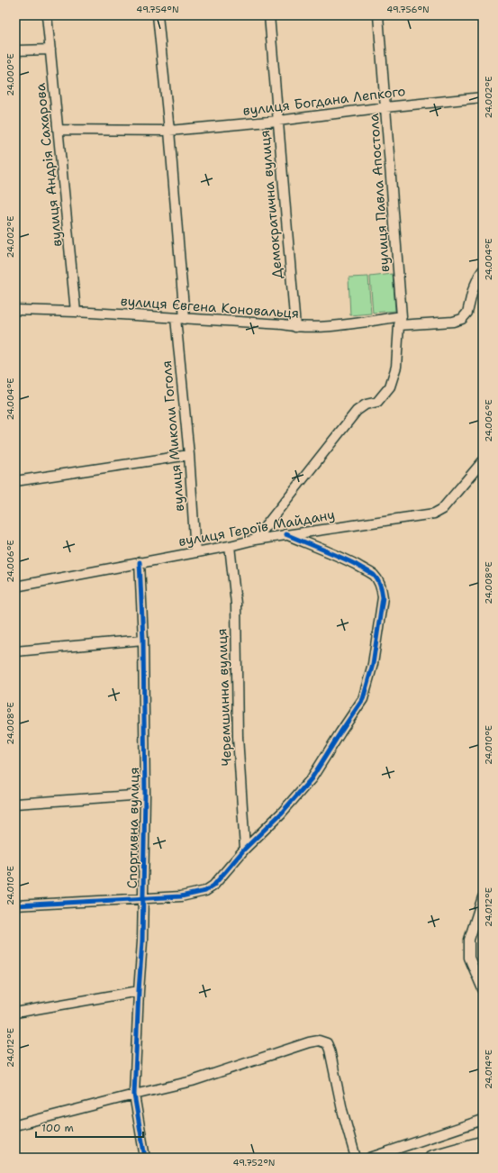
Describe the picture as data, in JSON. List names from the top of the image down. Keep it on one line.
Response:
{"streets":{"street":["вулиця Богдана Лепкого","вулиця Андрія Сахарова","вулиця Павла Апостола","Демократична вулиця","вулиця Євгена Коновальця","вулиця Миколи Гоголя","вулиця Героїв Майдану","Черемшинна вулиця","Спортивна вулиця"]},"crossings":[["вулиця Богдана Лепкого","вулиця Андрія Сахарова"],["вулиця Богдана Лепкого","вулиця Павла Апостола"],["вулиця Богдана Лепкого","Демократична вулиця"],["вулиця Андрія Сахарова","вулиця Євгена Коновальця"],["вулиця Павла Апостола","вулиця Євгена Коновальця"],["вулиця Павла Апостола","вулиця Героїв Майдану"],["Демократична вулиця","вулиця Євгена Коновальця"],["вулиця Євгена Коновальця","вулиця Миколи Гоголя"],["вулиця Миколи Гоголя","вулиця Героїв Майдану"],["вулиця Героїв Майдану","Черемшинна вулиця"],["вулиця Героїв Майдану","Спортивна вулиця"]],"scale_bar":"100 m","coordinates":["49.754°N","49.756°N","24.000°E","24.002°E","24.004°E","24.006°E","24.008°E","24.010°E","24.012°E","24.014°E","49.752°N"]}
